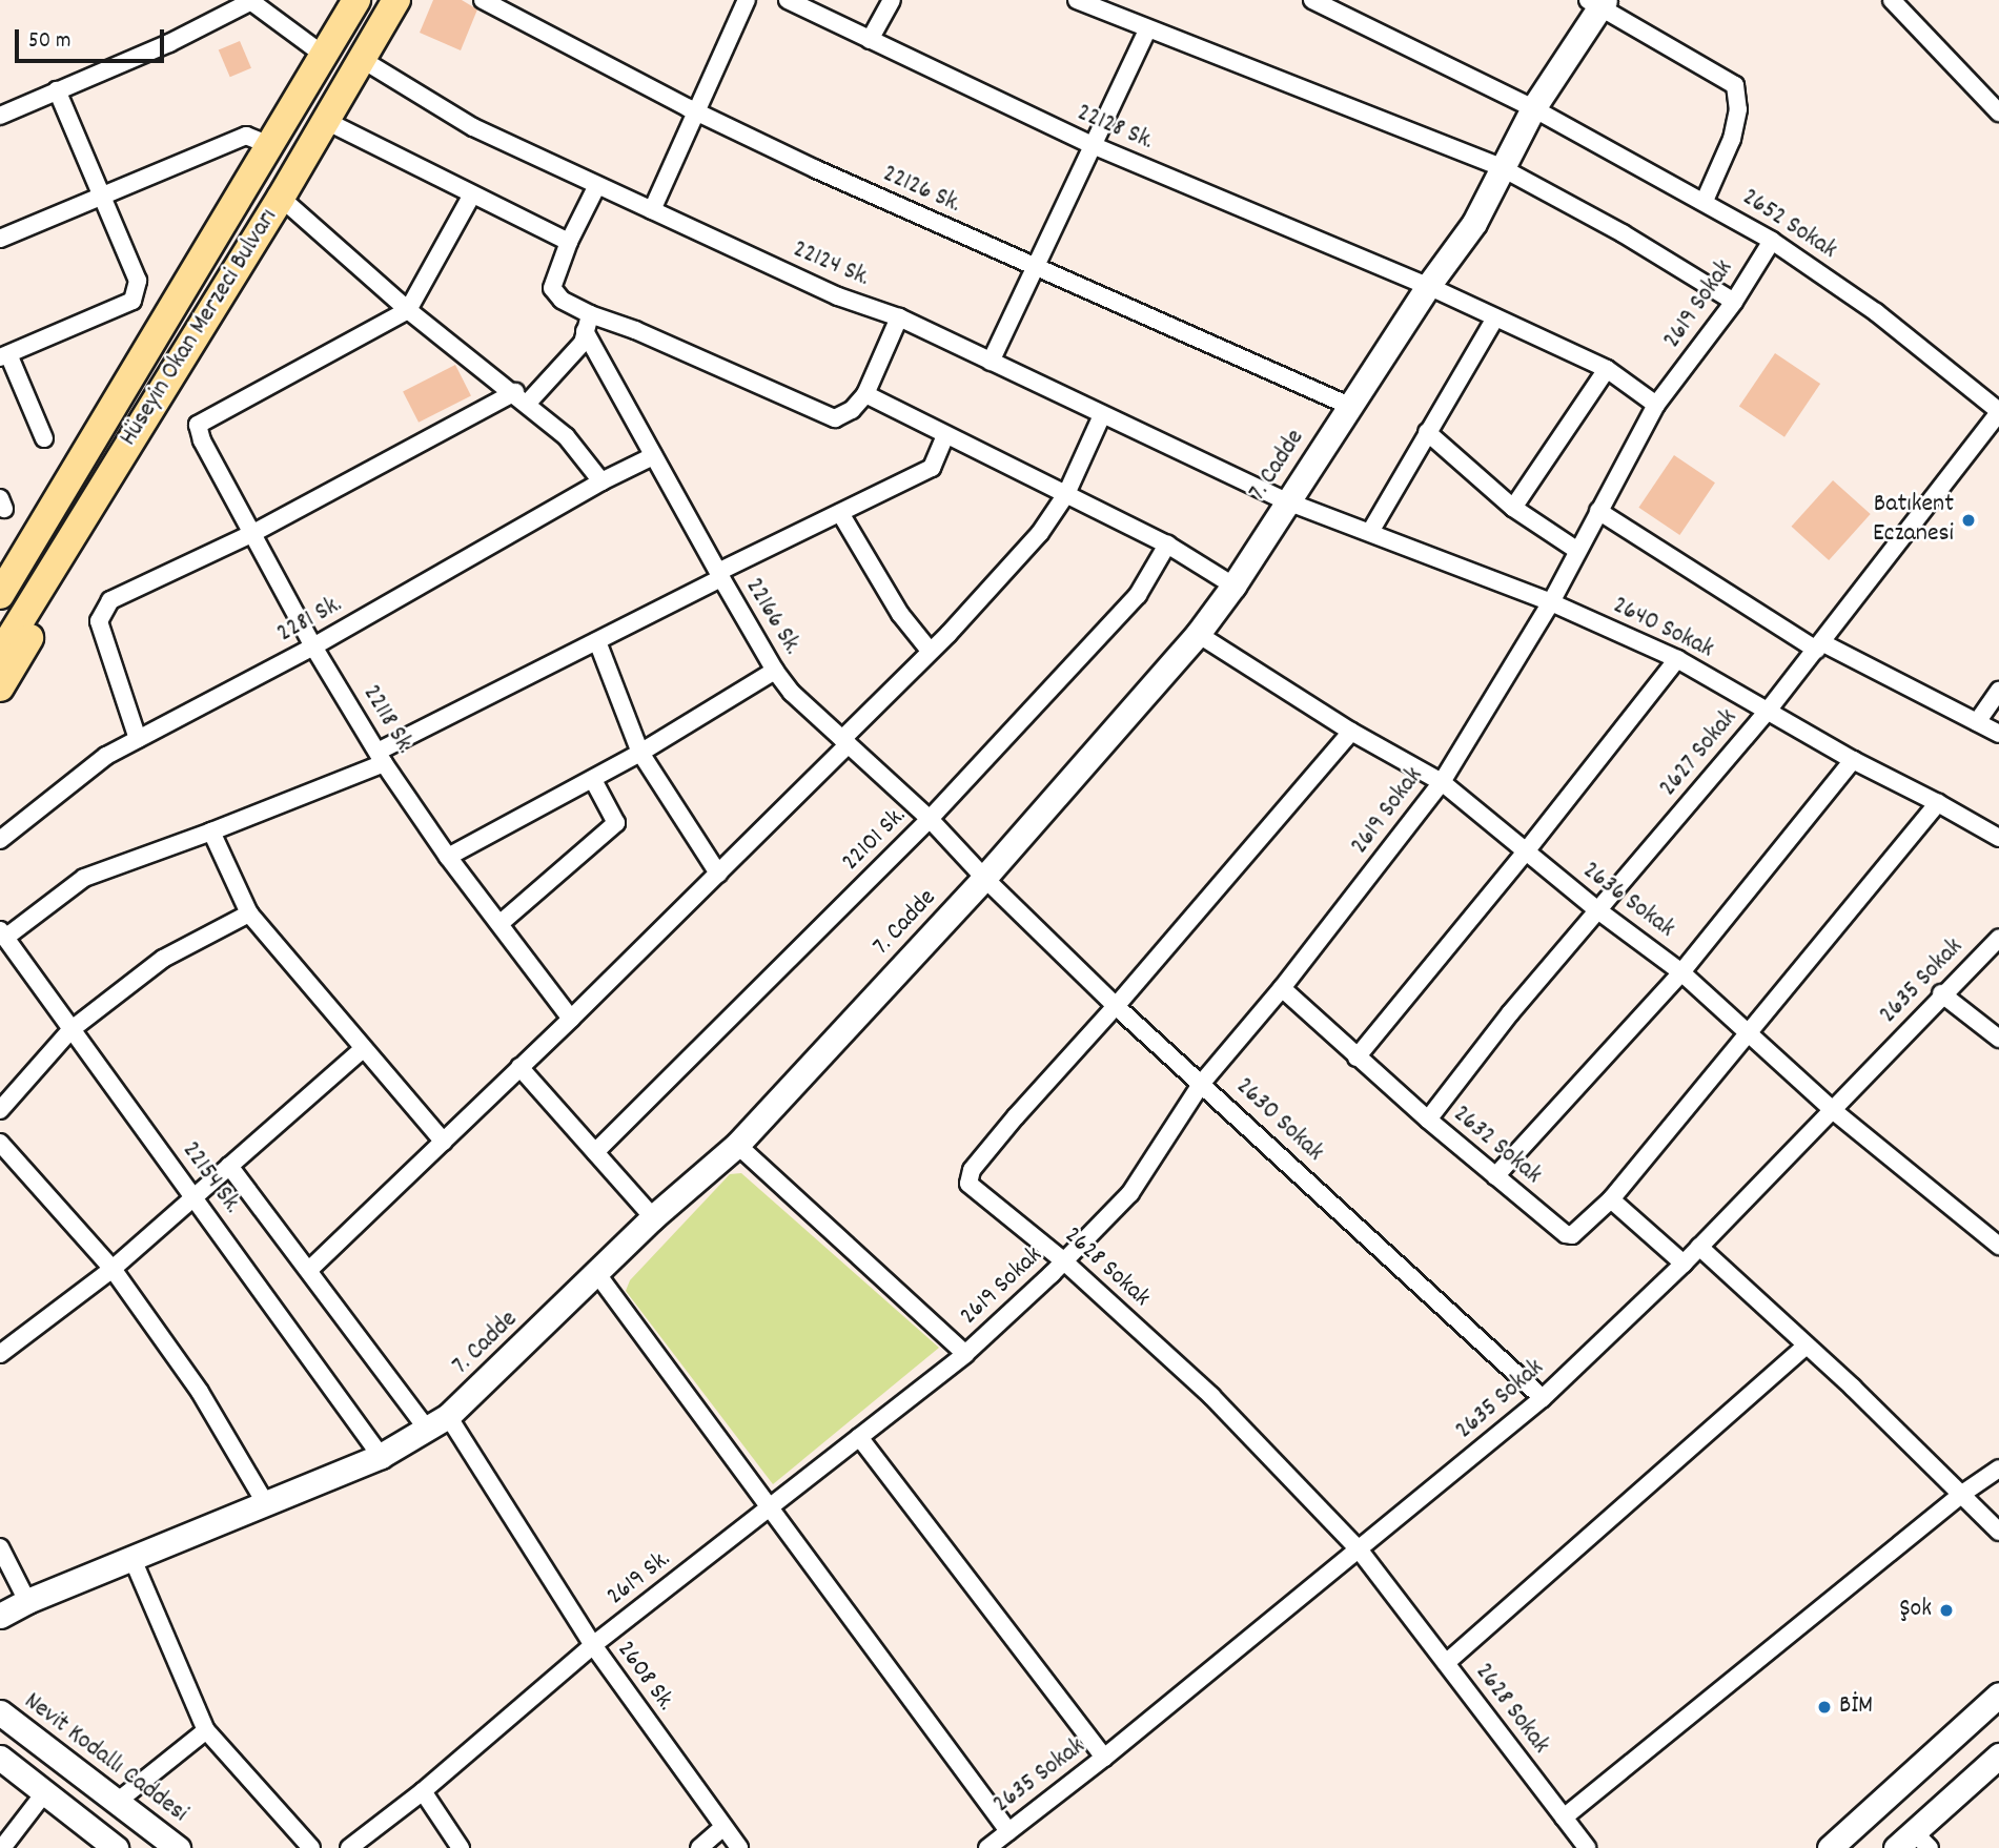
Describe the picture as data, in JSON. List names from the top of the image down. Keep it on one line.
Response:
{"streets":{"main road":["Hüseyin Okan Merzeci Bulvarı"],"street":["22128 Sk.","22126 Sk.","2652 Sokak","22124 Sk.","2619 Sokak","7. Cadde","22166 Sk.","2281 Sk.","2640 Sokak","22118 Sk.","2627 Sokak","22101 Sk.","2636 Sokak","2635 Sokak","2630 Sokak","2632 Sokak","22154 Sk.","2628 Sokak","2619 Sk.","2608 Sk.","Nevit Kodallı Caddesi"]},"crossings":[["22128 Sk.","2619 Sokak"],["22128 Sk.","7. Cadde"],["22126 Sk.","7. Cadde"],["2652 Sokak","2619 Sokak"],["2652 Sokak","7. Cadde"],["2652 Sokak","2627 Sokak"],["22124 Sk.","Hüseyin Okan Merzeci Bulvarı"],["22124 Sk.","7. Cadde"],["22124 Sk.","2640 Sokak"],["2619 Sokak","2640 Sokak"],["2619 Sokak","2636 Sokak"],["2619 Sokak","2630 Sokak"],["2619 Sokak","2632 Sokak"],["2619 Sokak","2628 Sokak"],["2619 Sokak","2619 Sk."],["7. Cadde","22166 Sk."],["7. Cadde","2640 Sokak"],["7. Cadde","2636 Sokak"],["7. Cadde","2630 Sokak"],["7. Cadde","22154 Sk."],["7. Cadde","2608 Sk."],["22166 Sk.","2281 Sk."],["22166 Sk.","22101 Sk."],["22166 Sk.","2630 Sokak"],["2281 Sk.","22118 Sk."],["2640 Sokak","2627 Sokak"],["2627 Sokak","2636 Sokak"],["2627 Sokak","2632 Sokak"],["2636 Sokak","2635 Sokak"],["2636 Sokak","2628 Sokak"],["2635 Sokak","2630 Sokak"],["2635 Sokak","2628 Sokak"],["2630 Sokak","2628 Sokak"],["2619 Sk.","2608 Sk."]],"places":["Batıkent Eczanesi","Şok","BİM"],"scale_bar":"50 m"}
